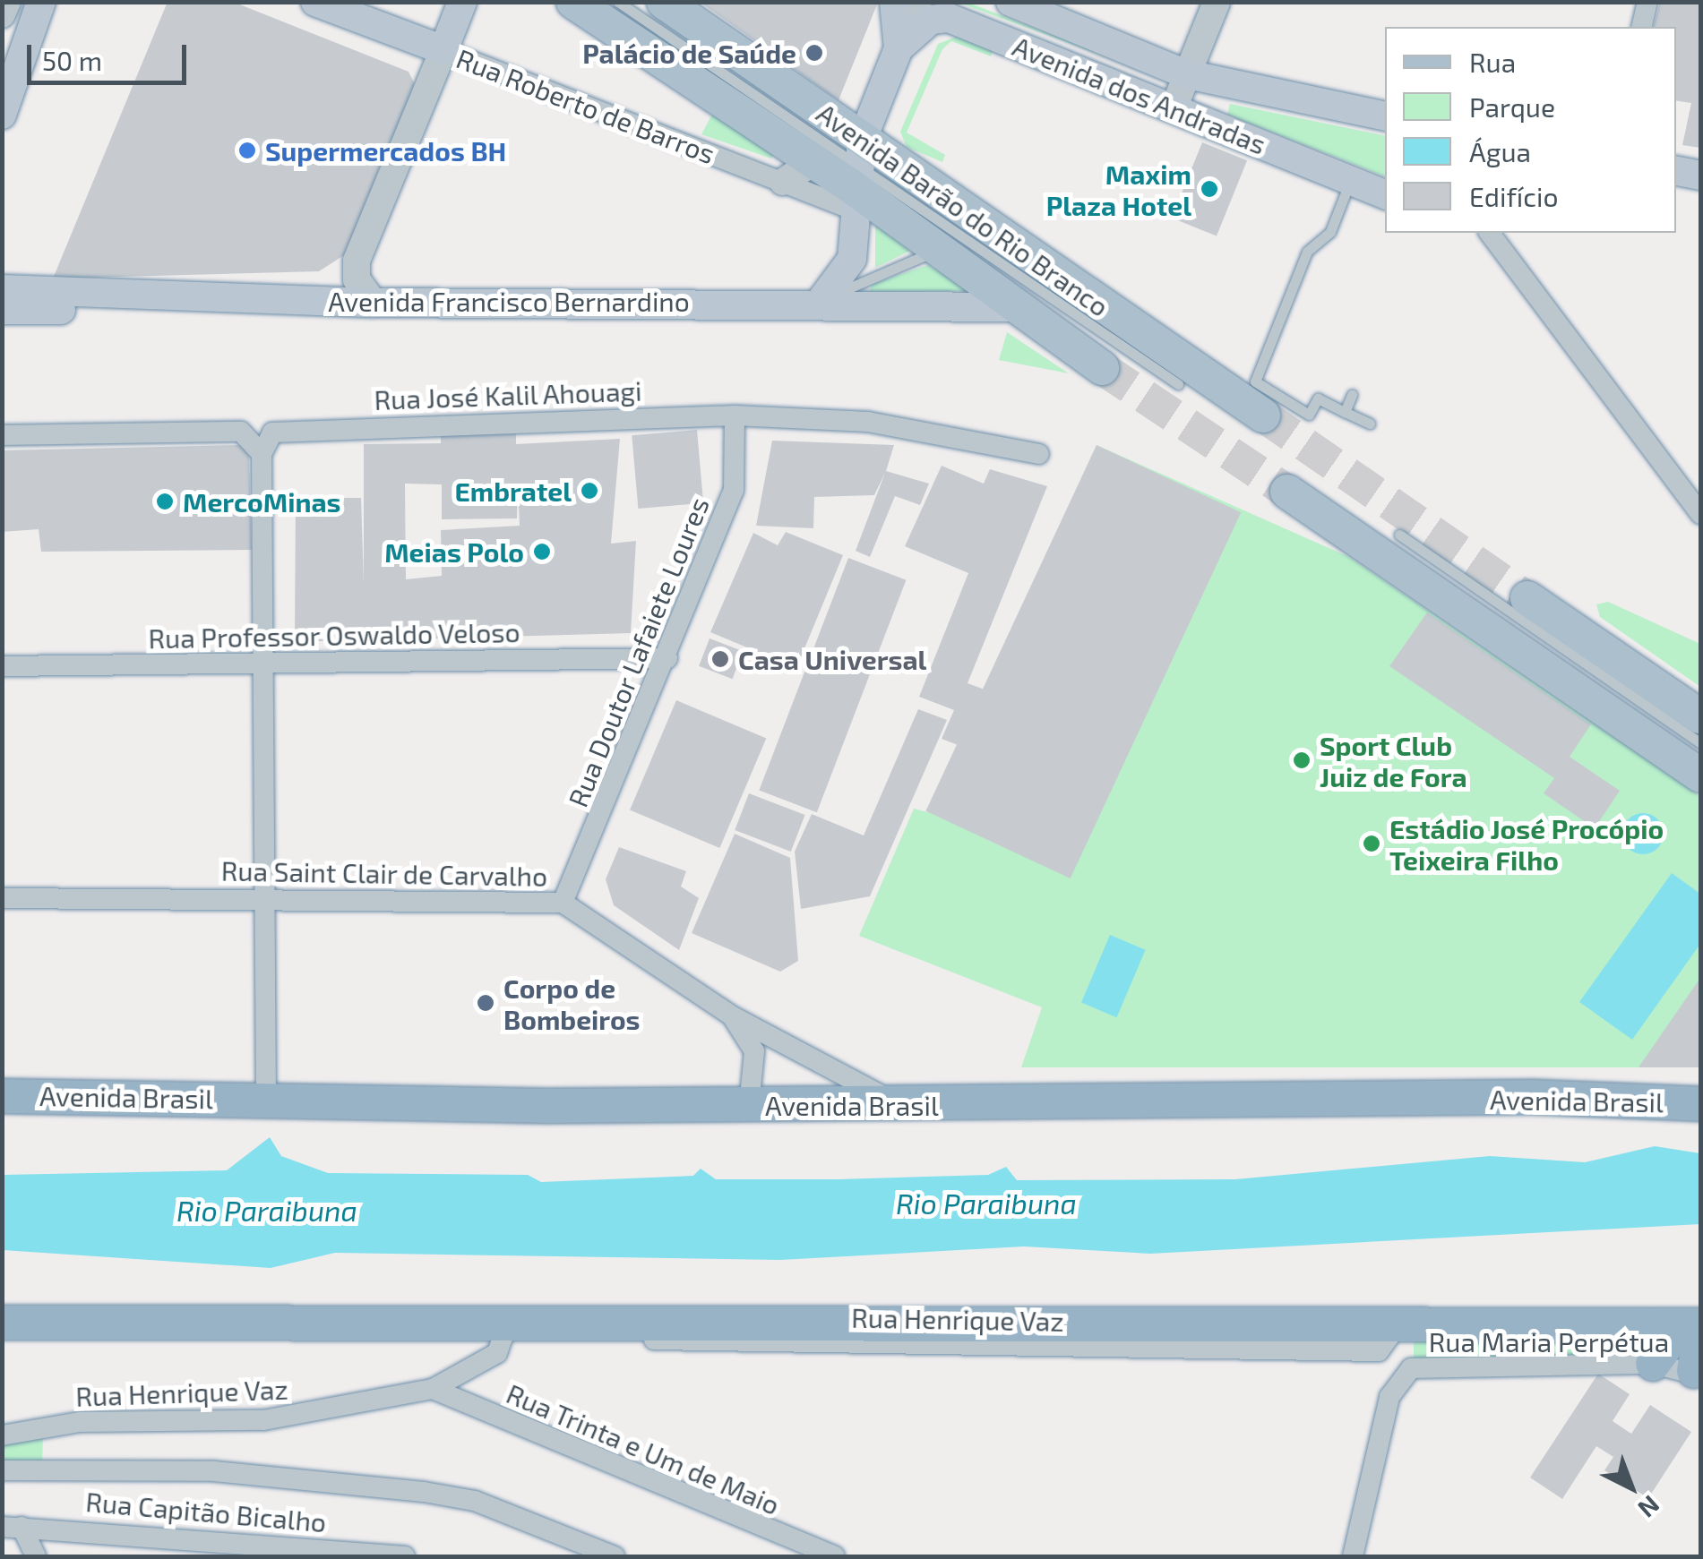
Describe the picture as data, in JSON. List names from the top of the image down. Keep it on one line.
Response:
{"streets":{"highway":["Avenida Brasil"],"main road":["Avenida dos Andradas","Rua Roberto de Barros","Avenida Barão do Rio Branco","Avenida Francisco Bernardino"],"street":["Rua José Kalil Ahouagi","Rua Professor Oswaldo Veloso","Rua Doutor Lafaiete Loures","Rua Saint Clair de Carvalho","Rua Henrique Vaz","Rua Maria Perpétua","Rua Trinta e Um de Maio","Rua Capitão Bicalho"]},"crossings":[["Rua Roberto de Barros","Avenida Barão do Rio Branco"],["Avenida Barão do Rio Branco","Avenida Francisco Bernardino"],["Rua José Kalil Ahouagi","Rua Doutor Lafaiete Loures"],["Rua Professor Oswaldo Veloso","Rua Doutor Lafaiete Loures"],["Rua Doutor Lafaiete Loures","Rua Saint Clair de Carvalho"],["Rua Saint Clair de Carvalho","Avenida Brasil"],["Rua Henrique Vaz","Rua Trinta e Um de Maio"]],"water":["Rio Paraibuna"],"places":["Palácio de Saúde","Supermercados BH","Maxim Plaza Hotel","Embratel","MercoMinas","Meias Polo","Casa Universal","Sport Club Juiz de Fora","Estádio José Procópio Teixeira Filho","Corpo de Bombeiros"],"legend":["Rua","Parque","Água","Edifício"],"scale_bar":"50 m","north":"bottom right"}
